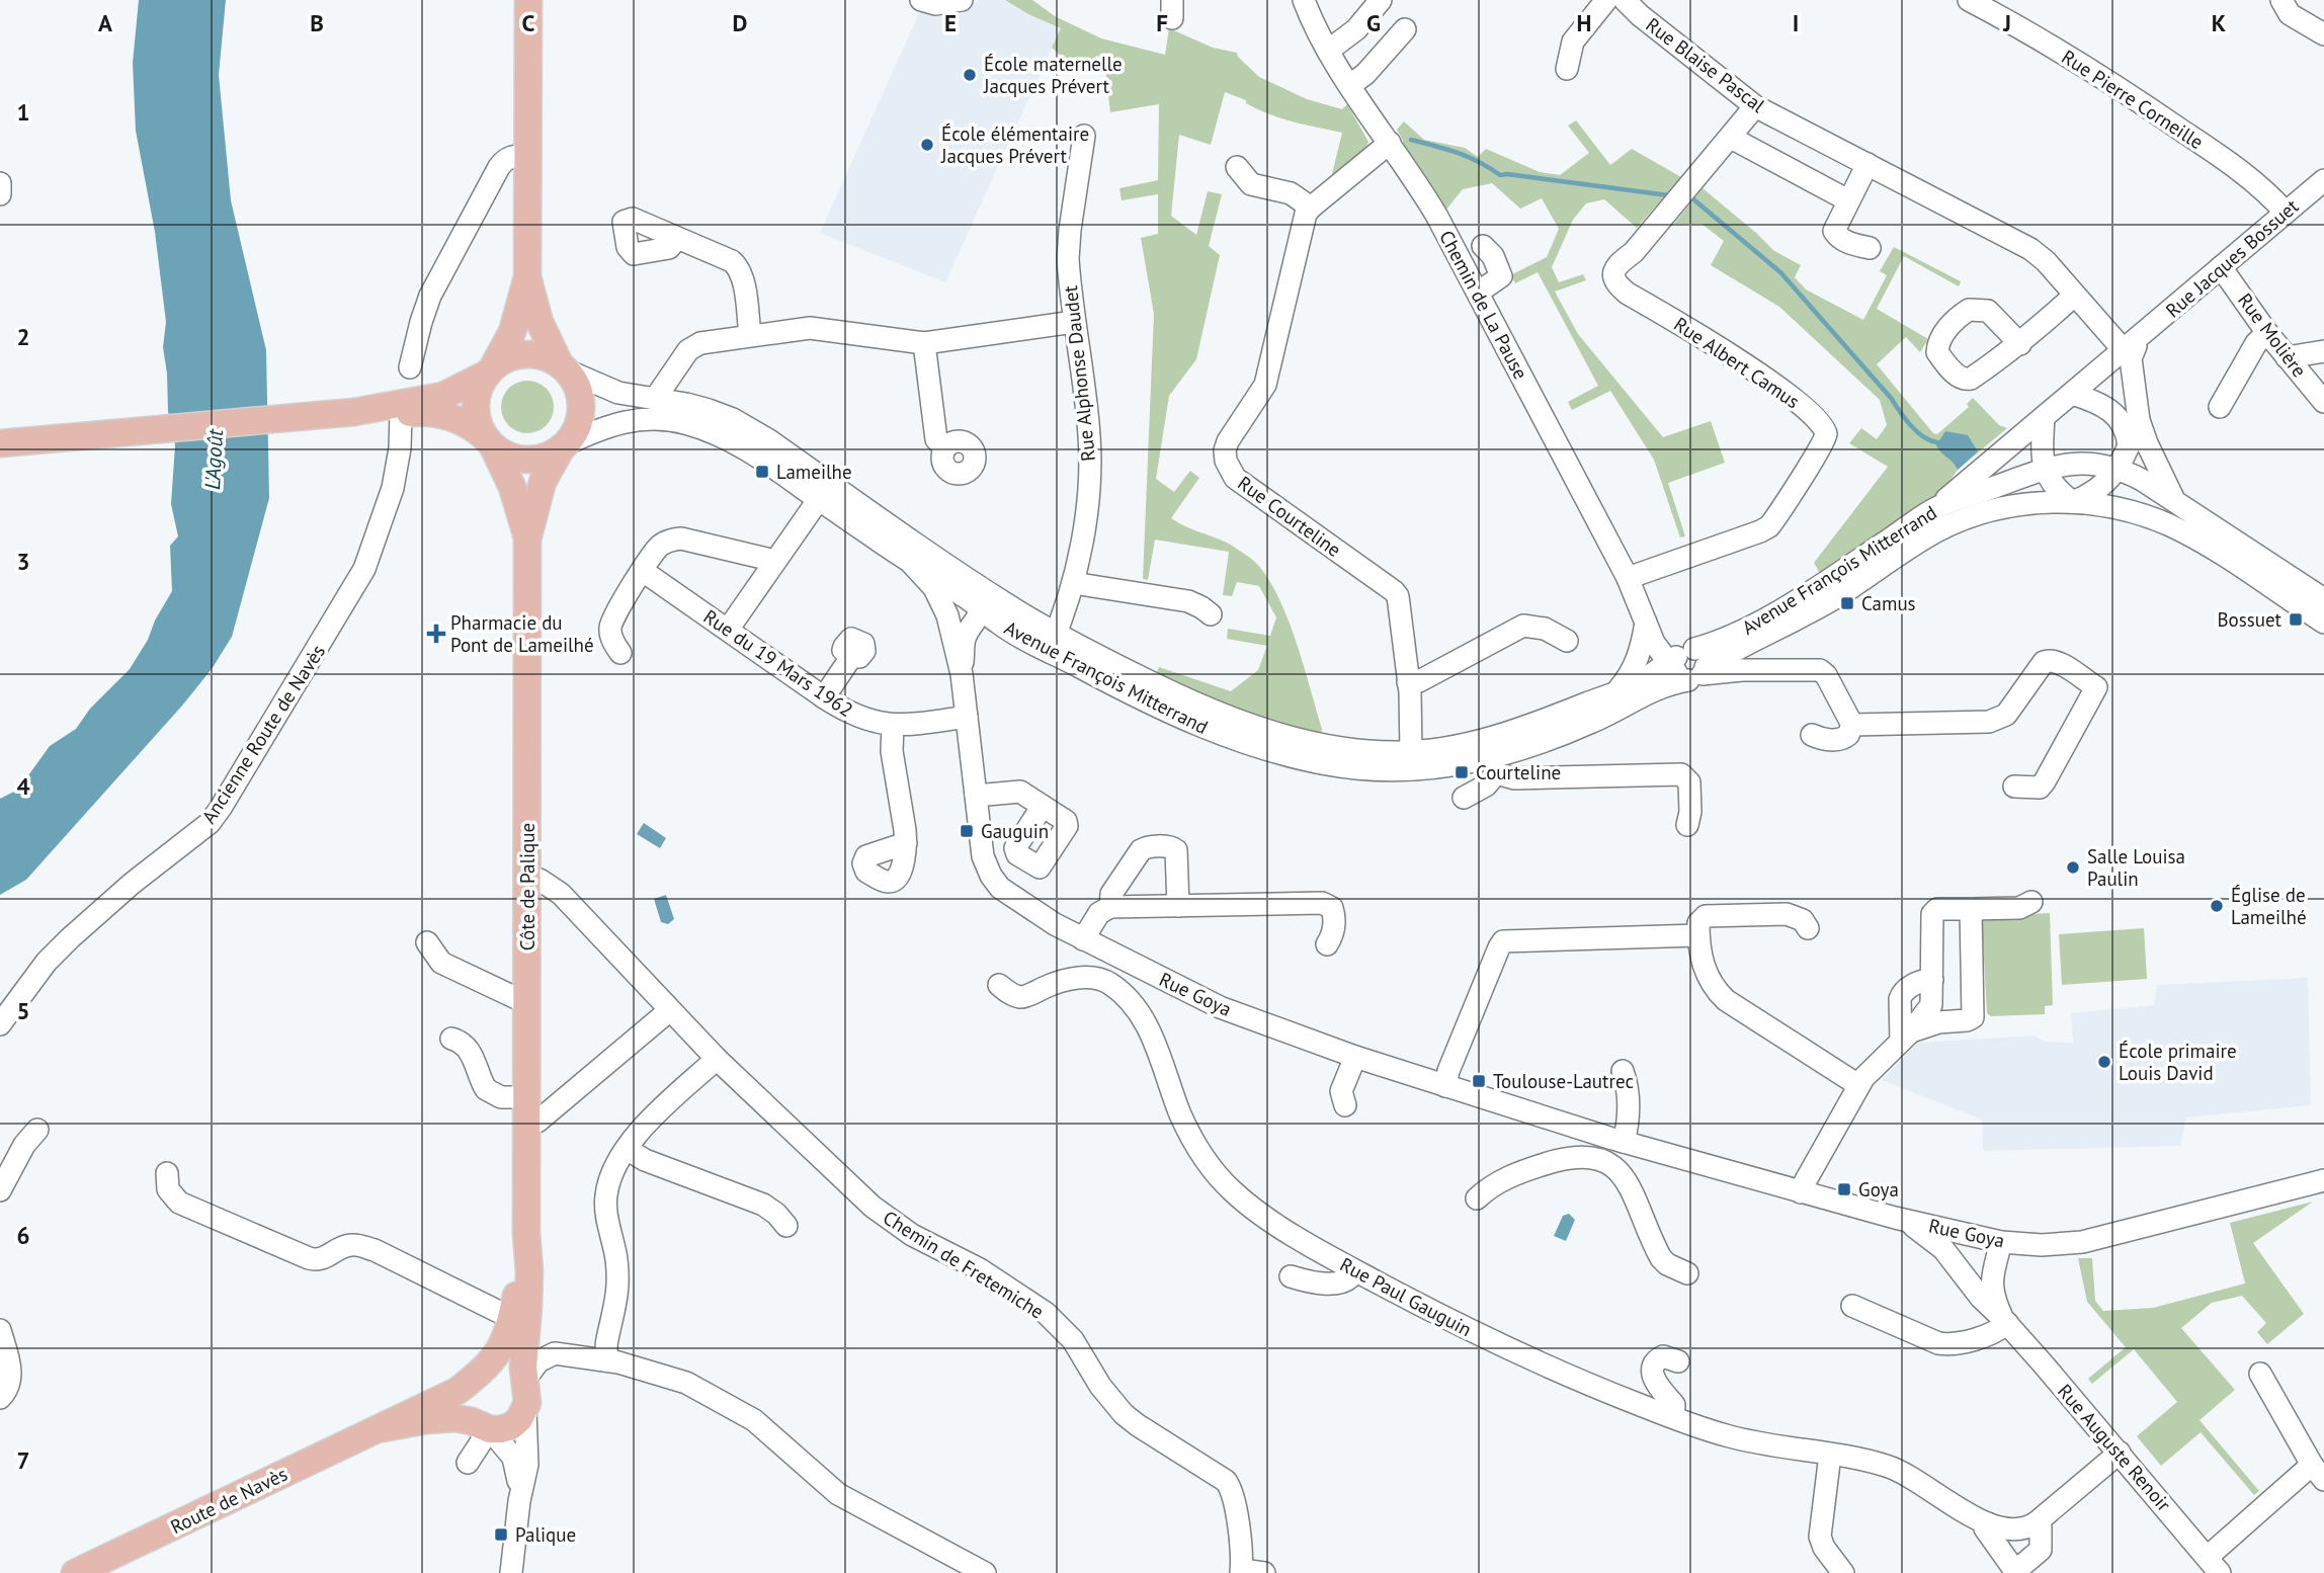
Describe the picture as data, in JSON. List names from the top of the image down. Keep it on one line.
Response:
{"streets":{"main road":["Côte de Palique","Route de Navès"],"street":["Rue Blaise Pascal","Rue Pierre Corneille","Rue Jacques Bossuet","Chemin de La Pause","Rue Molière","Rue Albert Camus","Rue Alphonse Daudet","Rue Courteline","Avenue François Mitterrand","Rue du 19 Mars 1962","Ancienne Route de Navès","Rue Goya","Chemin de Fretemiche","Rue Paul Gauguin","Rue Auguste Renoir"]},"crossings":[["Rue Blaise Pascal","Rue Jacques Bossuet"],["Rue Blaise Pascal","Rue Albert Camus"],["Rue Pierre Corneille","Rue Jacques Bossuet"],["Rue Jacques Bossuet","Rue Molière"],["Rue Jacques Bossuet","Avenue François Mitterrand"],["Chemin de La Pause","Rue Albert Camus"],["Chemin de La Pause","Rue Courteline"],["Chemin de La Pause","Avenue François Mitterrand"],["Rue Alphonse Daudet","Avenue François Mitterrand"],["Rue Courteline","Avenue François Mitterrand"],["Avenue François Mitterrand","Côte de Palique"],["Avenue François Mitterrand","Rue Goya"],["Rue du 19 Mars 1962","Rue Goya"],["Côte de Palique","Chemin de Fretemiche"],["Rue Goya","Rue Auguste Renoir"]],"water":["L'Agoût"],"places":{"other":["École maternelle Jacques Prévert","École élémentaire Jacques Prévert","Salle Louisa Paulin","Église de Lameilhé","École primaire Louis David"],"transit":["Lameilhe","Camus","Bossuet","Courteline","Gauguin","Toulouse-Lautrec","Goya","Palique"],"health":["Pharmacie du Pont de Lameilhé"]},"grid":{"columns":["A","B","C","D","E","F","G","H","I","J","K"],"rows":["1","2","3","4","5","6","7"]}}
